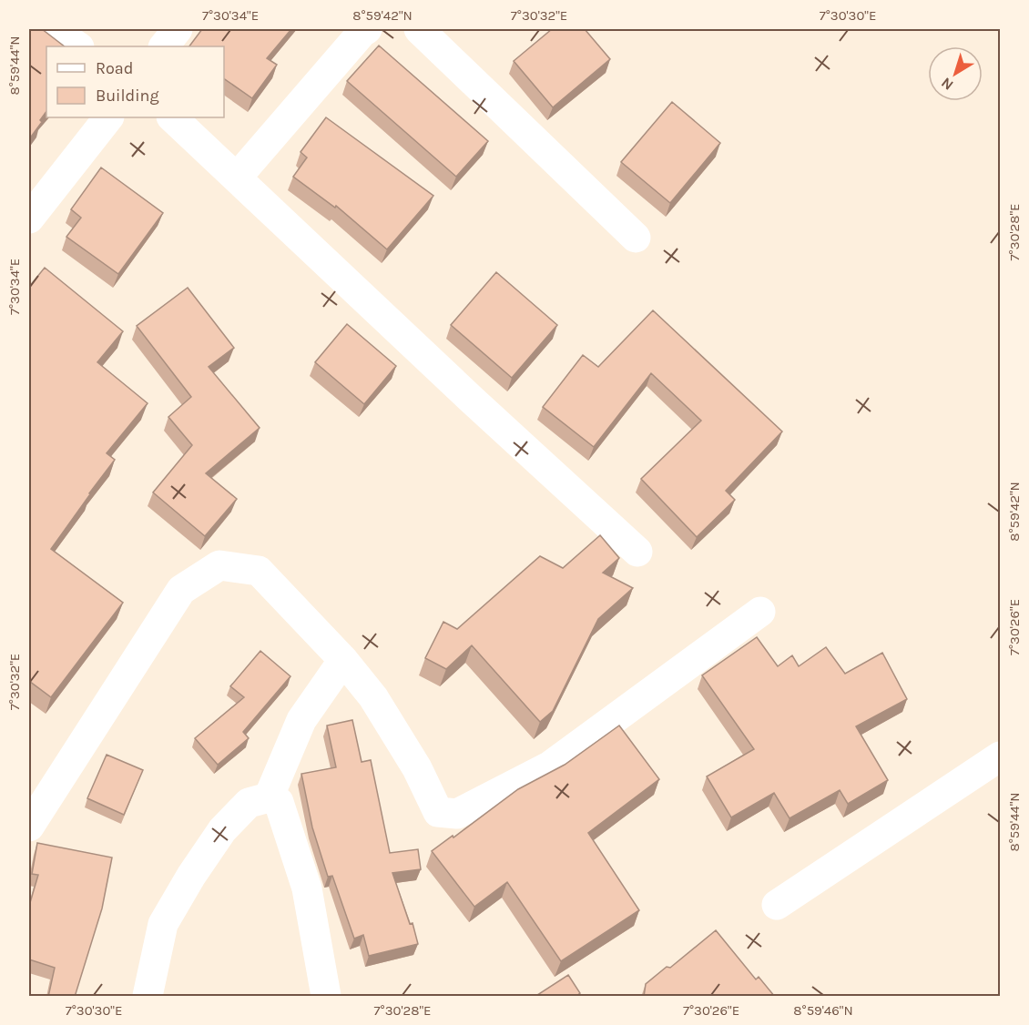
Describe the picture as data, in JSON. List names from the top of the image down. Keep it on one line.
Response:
{"legend":["Road","Building"],"north":"bottom left","coordinates":["7°30'34\"E","8°59'42\"N","7°30'32\"E","7°30'30\"E","8°59'44\"N","7°30'28\"E","7°30'26\"E","8°59'46\"N"]}
